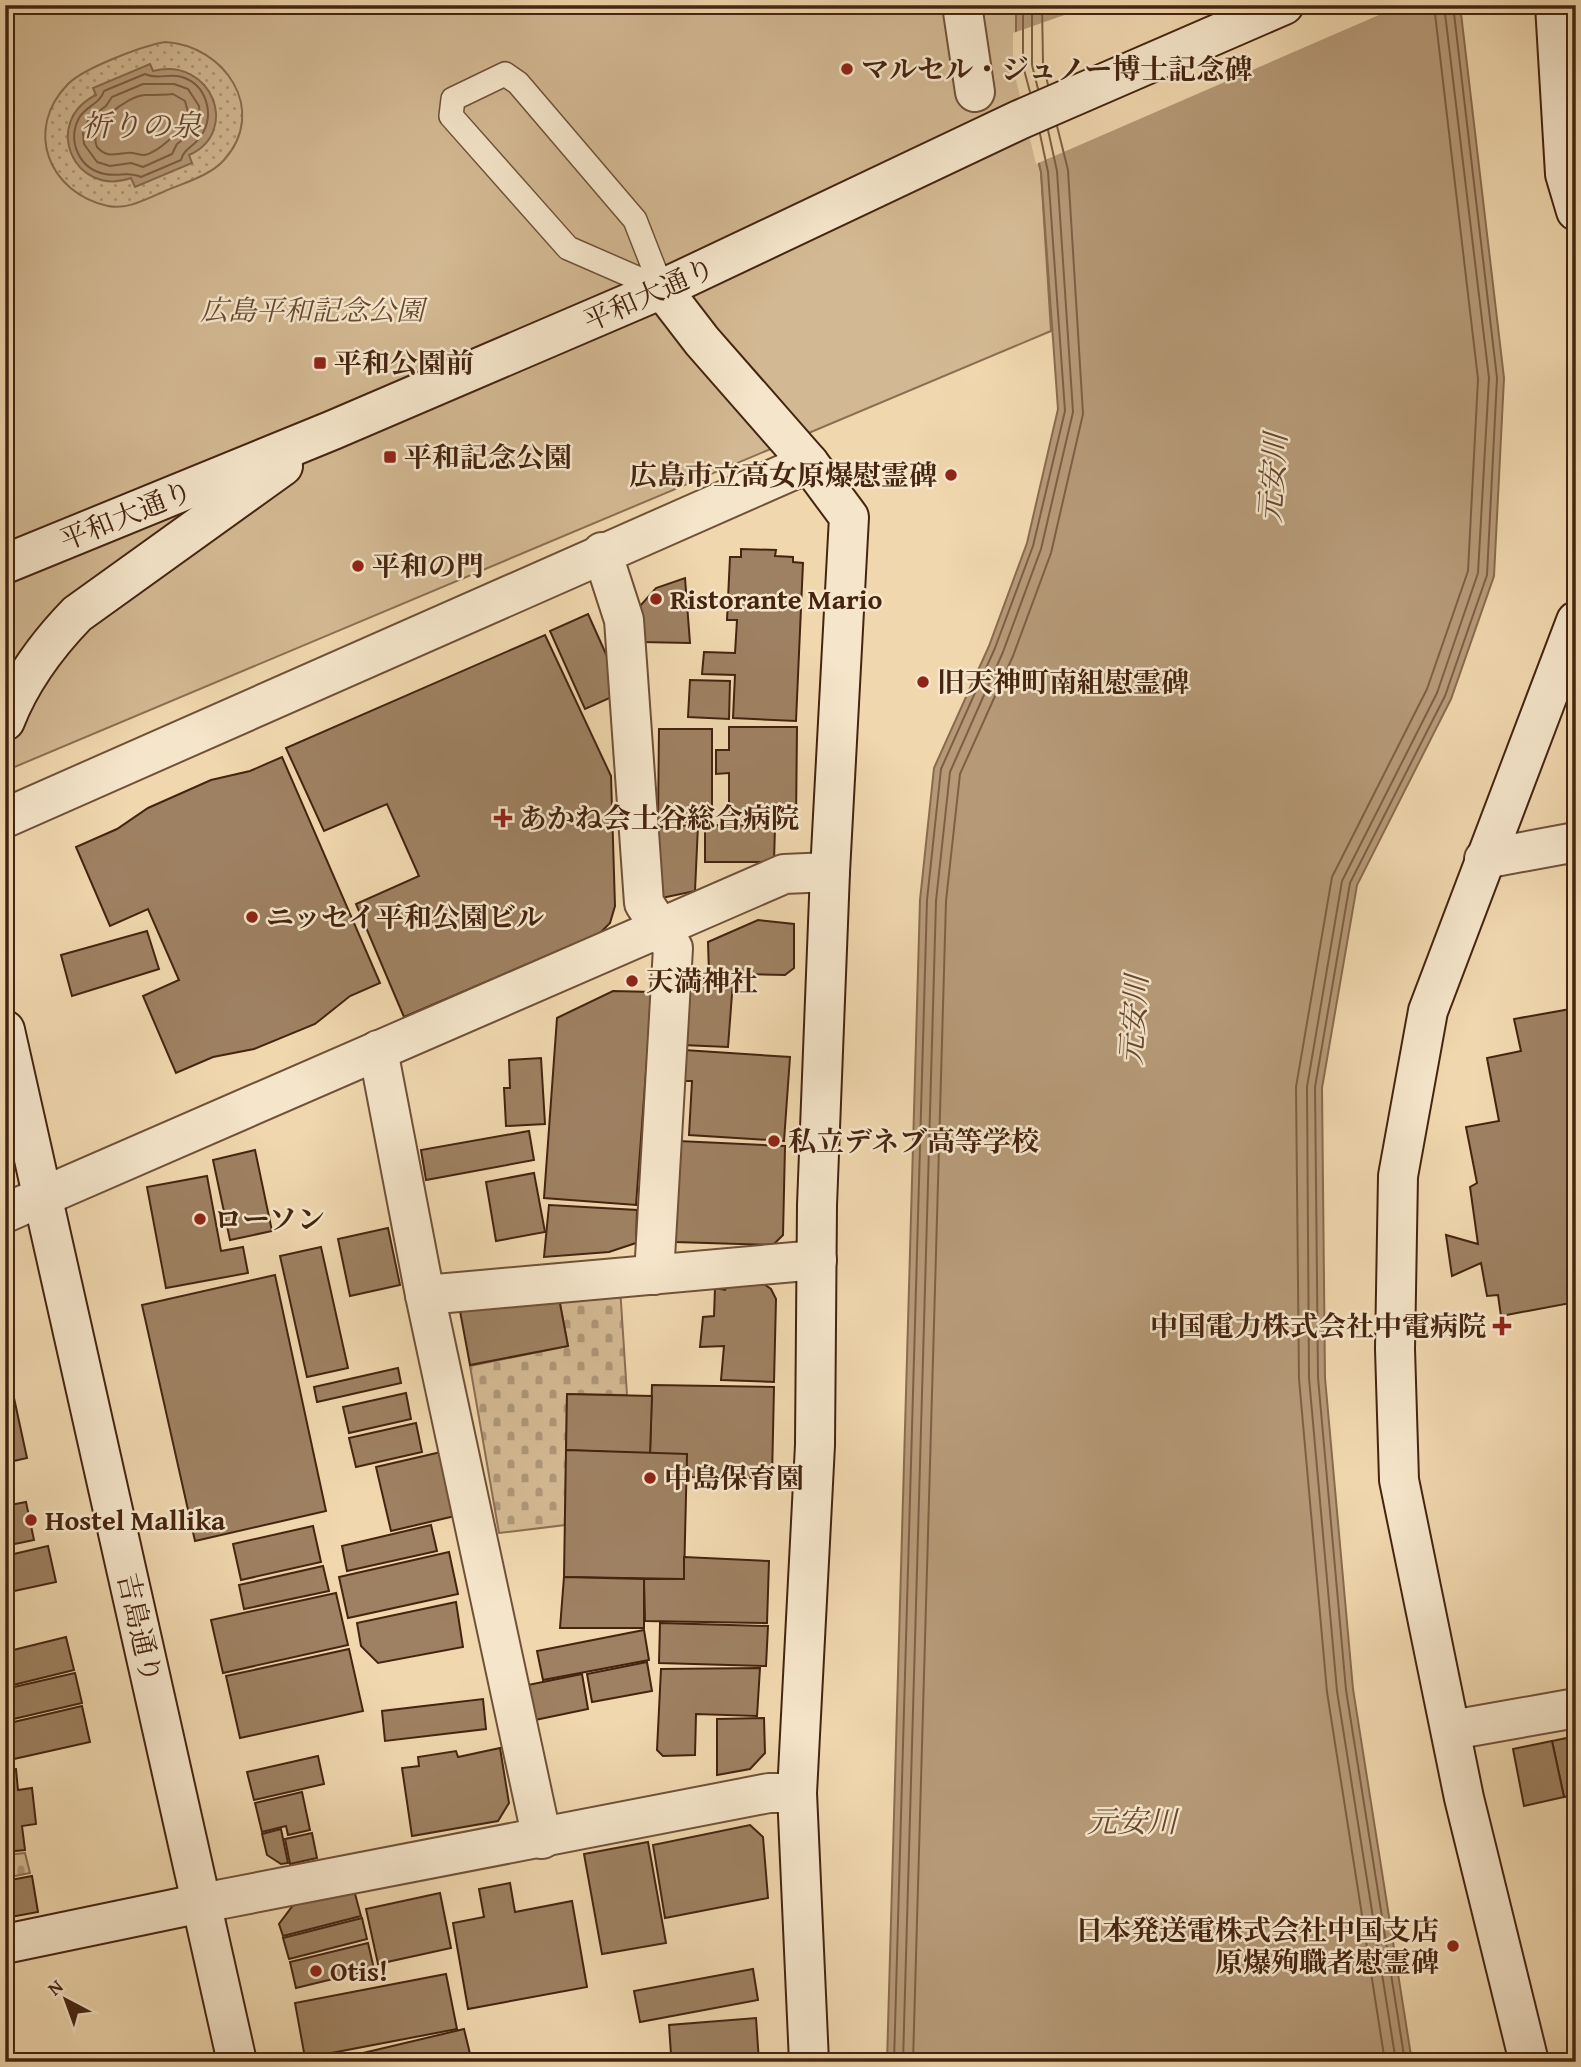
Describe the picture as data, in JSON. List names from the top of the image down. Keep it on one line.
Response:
{"streets":{"street":["平和大通り","吉島通り"]},"water":["祈りの泉","元安川"],"parks":["広島平和記念公園"],"places":{"other":["マルセル・ジュノー博士記念碑","広島市立高女原爆慰霊碑","平和の門","Ristorante Mario","旧天神町南組慰霊碑","ニッセイ平和公園ビル","天満神社","私立デネブ高等学校","ローソン","中島保育園","Hostel Mallika","日本発送電株式会社中国支店 原爆殉職者慰霊碑","Otis!"],"transit":["平和公園前","平和記念公園"],"health":["あかね会土谷総合病院","中国電力株式会社中電病院"]},"north":"top left"}
